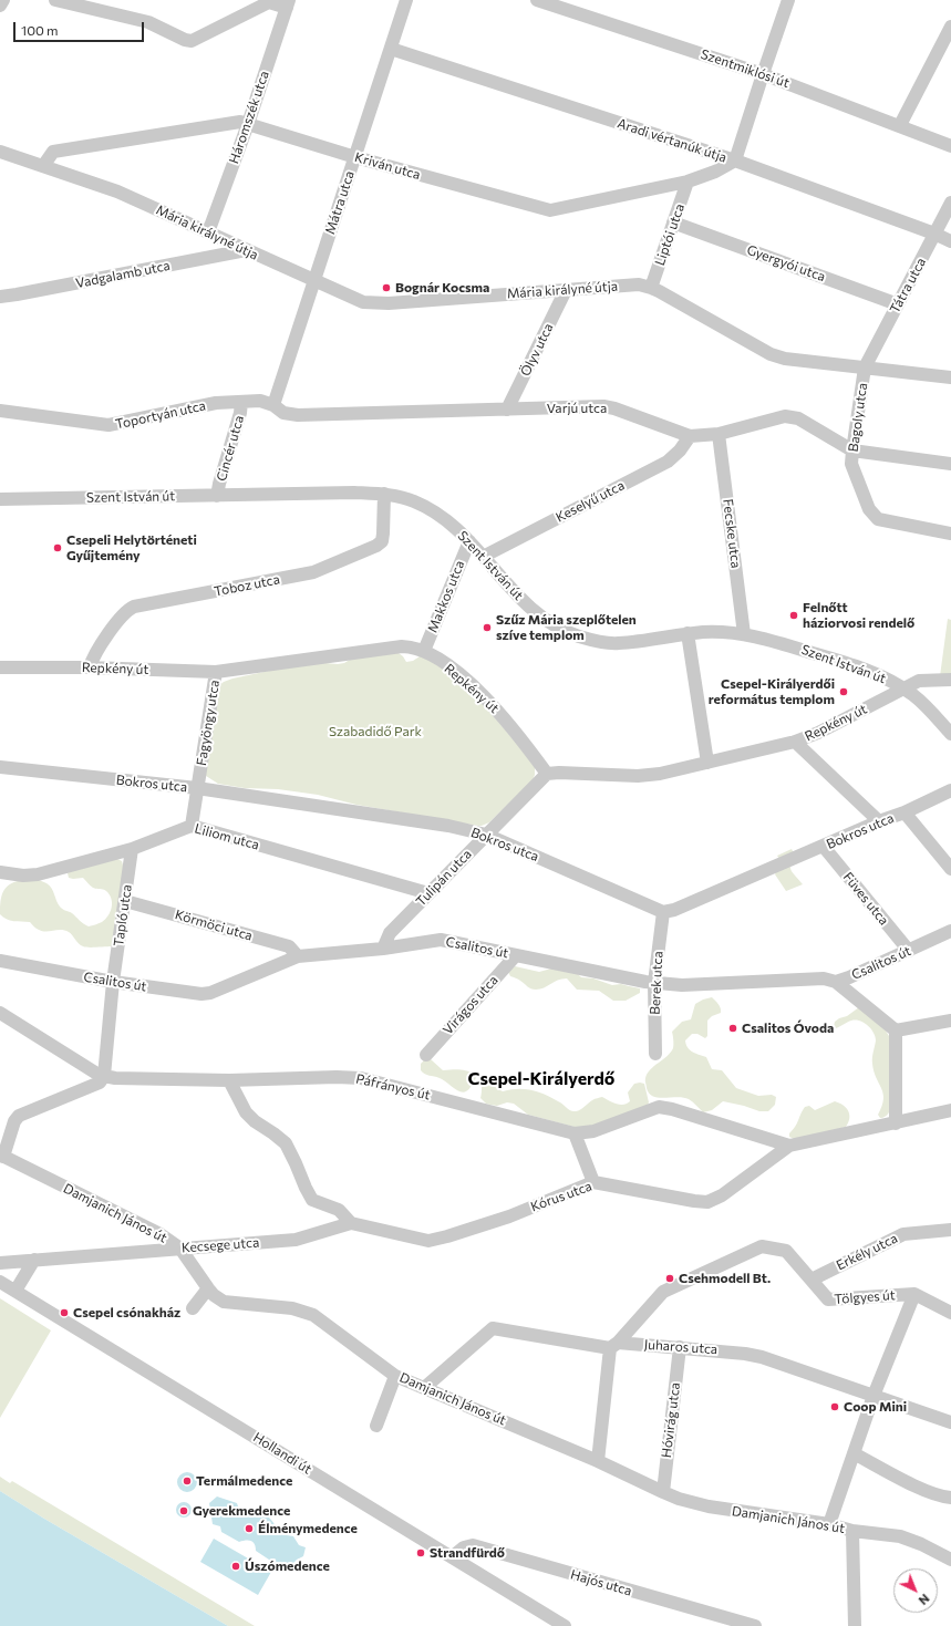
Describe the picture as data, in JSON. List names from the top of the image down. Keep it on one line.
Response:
{"streets":{"street":["Szentmiklósi út","Háromszék utca","Aradi vértanúk útja","Kriván utca","Mátra utca","Mária királyné útja","Liptói utca","Gyergyói utca","Vadgalamb utca","Tátra utca","Ölyv utca","Varjú utca","Toportyán utca","Bagoly utca","Cincér utca","Szent István út","Keselyű utca","Fecske utca","Toboz utca","Makkos utca","Repkény út","Fagyöngy utca","Bokros utca","Liliom utca","Tulipán utca","Füves utca","Tapló utca","Körmöci utca","Csalitos út","Berek utca","Virágos utca","Páfrányos út","Kórus utca","Damjanich János út","Kecsege utca","Erkély utca","Tölgyes út","Juharos utca","Hóvirág utca","Hollandi út","Hajós utca"]},"crossings":[["Háromszék utca","Kriván utca"],["Háromszék utca","Mária királyné útja"],["Aradi vértanúk útja","Kriván utca"],["Aradi vértanúk útja","Mátra utca"],["Aradi vértanúk útja","Tátra utca"],["Kriván utca","Mátra utca"],["Kriván utca","Mária királyné útja"],["Kriván utca","Liptói utca"],["Mátra utca","Mária királyné útja"],["Mátra utca","Varjú utca"],["Mária királyné útja","Liptói utca"],["Mária királyné útja","Vadgalamb utca"],["Mária királyné útja","Tátra utca"],["Mária királyné útja","Ölyv utca"],["Mária királyné útja","Bagoly utca"],["Liptói utca","Gyergyói utca"],["Gyergyói utca","Tátra utca"],["Tátra utca","Bagoly utca"],["Ölyv utca","Varjú utca"],["Varjú utca","Toportyán utca"],["Varjú utca","Bagoly utca"],["Varjú utca","Cincér utca"],["Varjú utca","Keselyű utca"],["Varjú utca","Fecske utca"],["Toportyán utca","Cincér utca"],["Cincér utca","Szent István út"],["Szent István út","Keselyű utca"],["Szent István út","Fecske utca"],["Szent István út","Toboz utca"],["Szent István út","Makkos utca"],["Szent István út","Repkény út"],["Toboz utca","Repkény út"],["Makkos utca","Repkény út"],["Repkény út","Fagyöngy utca"],["Repkény út","Tulipán utca"],["Fagyöngy utca","Bokros utca"],["Fagyöngy utca","Liliom utca"],["Bokros utca","Tulipán utca"],["Bokros utca","Füves utca"],["Bokros utca","Berek utca"],["Liliom utca","Tulipán utca"],["Liliom utca","Tapló utca"],["Tulipán utca","Csalitos út"],["Füves utca","Csalitos út"],["Tapló utca","Körmöci utca"],["Tapló utca","Csalitos út"],["Tapló utca","Páfrányos út"],["Körmöci utca","Csalitos út"],["Csalitos út","Berek utca"],["Csalitos út","Virágos utca"],["Páfrányos út","Kórus utca"],["Kórus utca","Kecsege utca"],["Damjanich János út","Kecsege utca"],["Damjanich János út","Juharos utca"],["Damjanich János út","Hóvirág utca"],["Erkély utca","Tölgyes út"],["Tölgyes út","Juharos utca"],["Juharos utca","Hóvirág utca"],["Hollandi út","Hajós utca"]],"districts":["Csepel-Királyerdő"],"parks":["Szabadidő Park"],"places":["Bognár Kocsma","Csepeli Helytörténeti Gyűjtemény","Felnőtt háziorvosi rendelő","Szűz Mária szeplőtelen szíve templom","Csepel-Királyerdői református templom","Csalitos Óvoda","Csehmodell Bt.","Csepel csónakház","Coop Mini","Termálmedence","Gyerekmedence","Élménymedence","Strandfürdő","Úszómedence"],"scale_bar":"100 m","north":"bottom right"}
